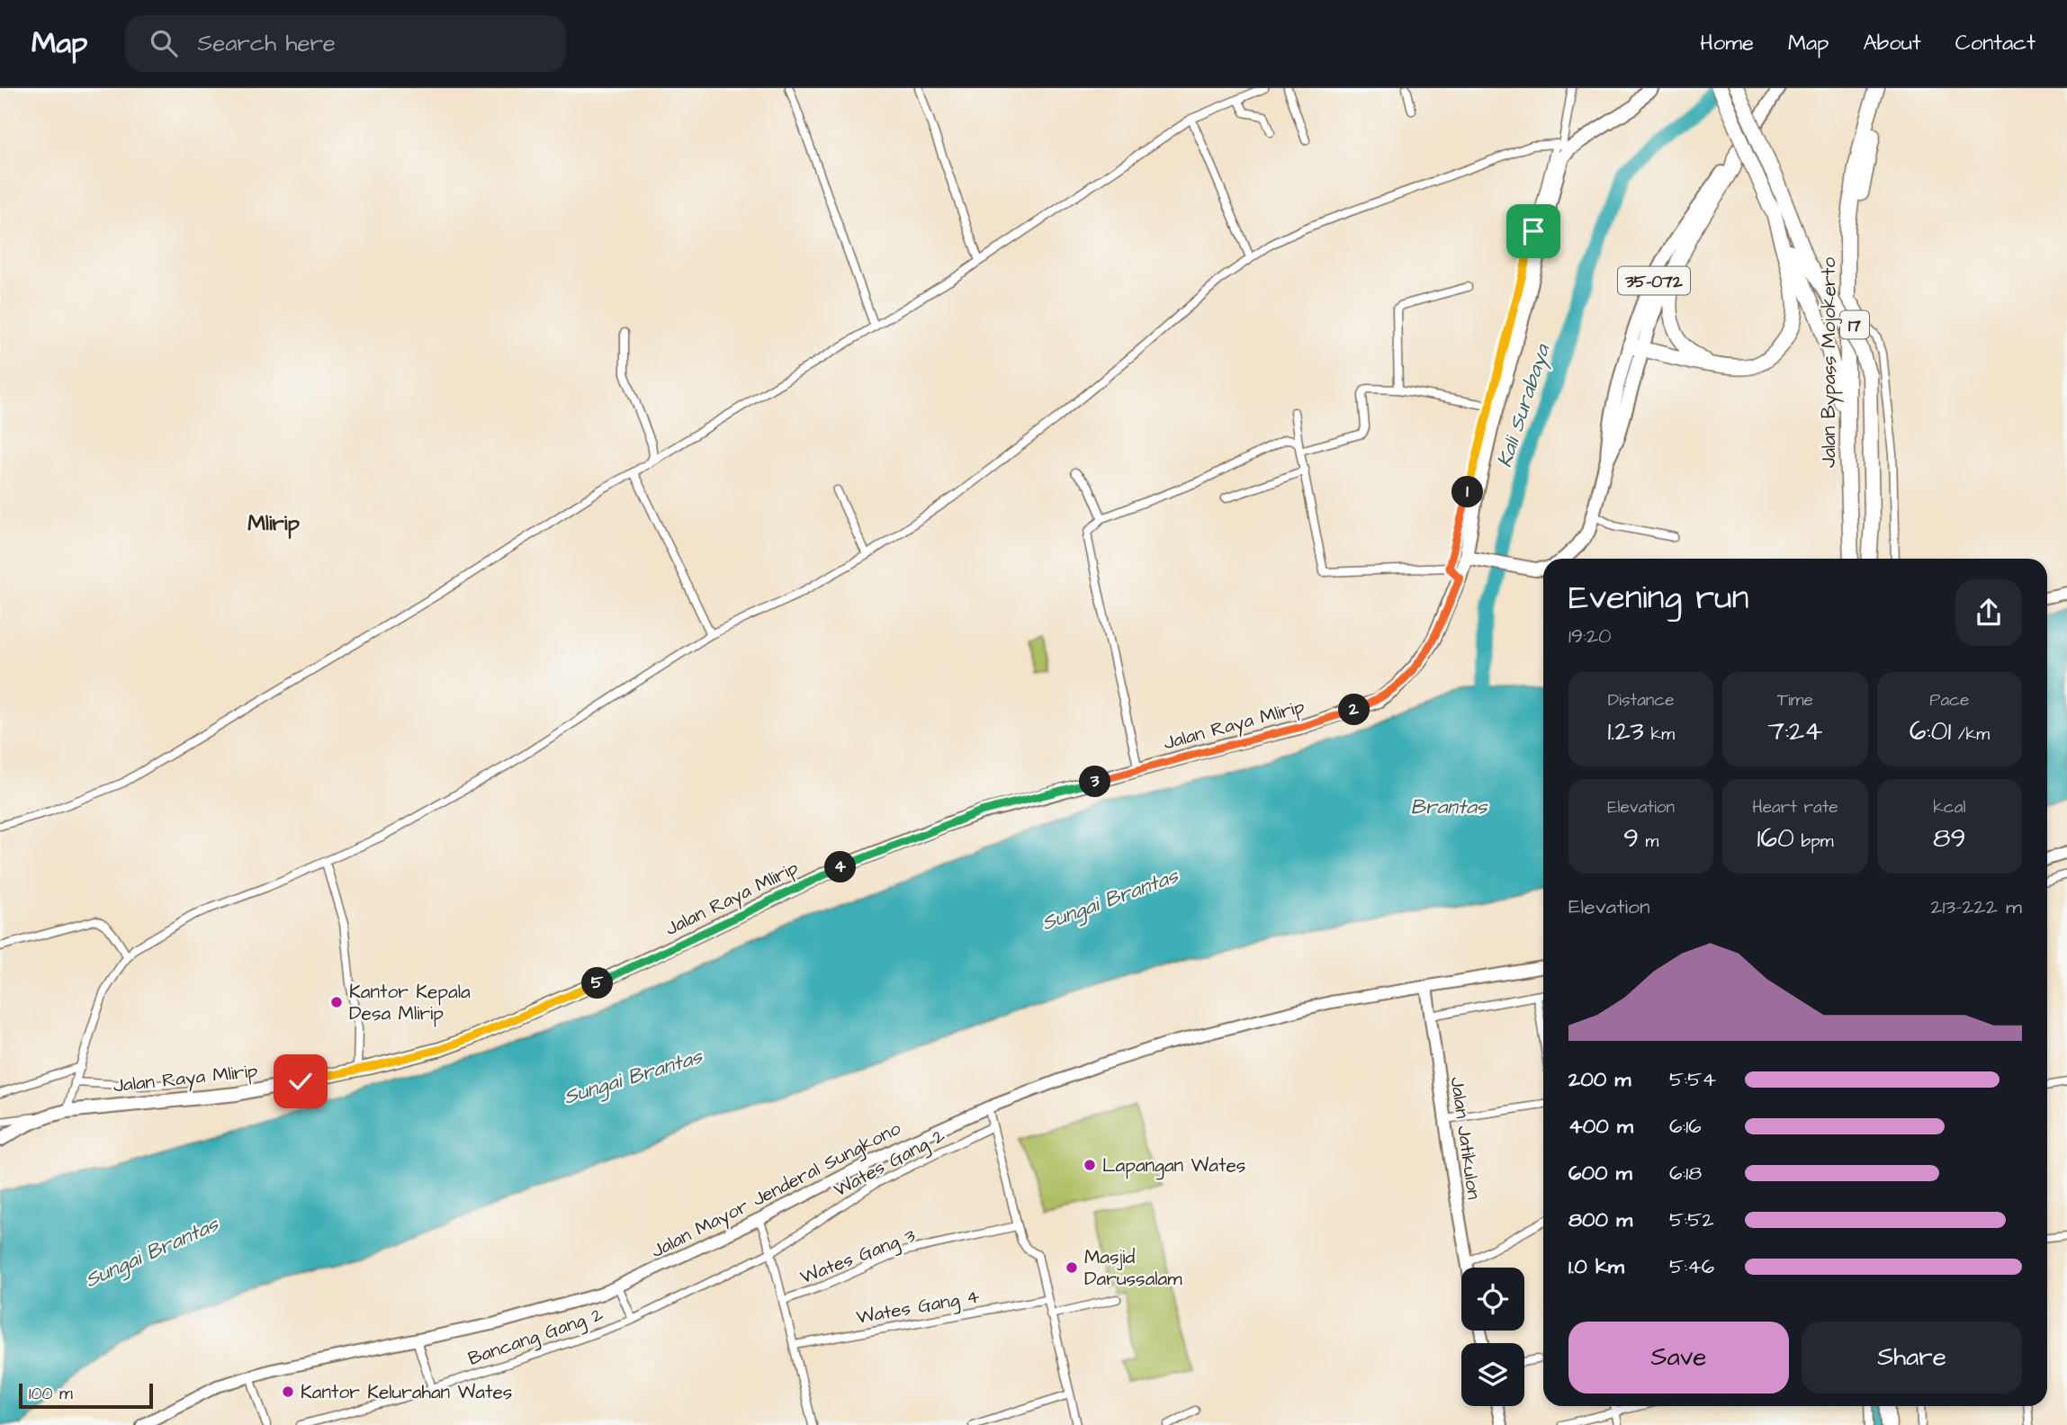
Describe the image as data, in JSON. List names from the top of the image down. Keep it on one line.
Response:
{"streets":{"highway":["17","Jalan Bypass Mojokerto"],"main road":["35-072","Jalan Raya Mlirip","Jalan Jatikulon","Jalan Mayor Jenderal Sungkono"],"street":["Wates Gang 2","Wates Gang 3","Wates Gang 4","Bancang Gang 2"]},"crossings":[["Jalan Jatikulon","Jalan Mayor Jenderal Sungkono"],["Wates Gang 2","Bancang Gang 2"]],"districts":["Mlirip"],"water":["Kali Surabaya","Brantas","Sungai Brantas"],"places":["Kantor Kepala Desa Mlirip","Lapangan Wates","Masjid Darussalam","Kantor Kelurahan Wates"],"scale_bar":"100 m","page":{"header":"Map","search":"Search here","nav":["Home","Map","About","Contact"],"pins":["1","2","3","4","5"],"heading":["Evening run","19:20"],"stats":[["Distance","1.23 km"],["Time","7:24"],["Pace","6:01 /km"],["Elevation","9 m"],["Heart rate","160 bpm"],["kcal","89"]],"chart":["Elevation","213–222 m"],"list":[{"name":"200 m","note":"5:54"},{"name":"400 m","note":"6:16"},{"name":"600 m","note":"6:18"},{"name":"800 m","note":"5:52"},{"name":"1.0 km","note":"5:46"}],"buttons":["Save","Share"],"scale":"100 m"}}
